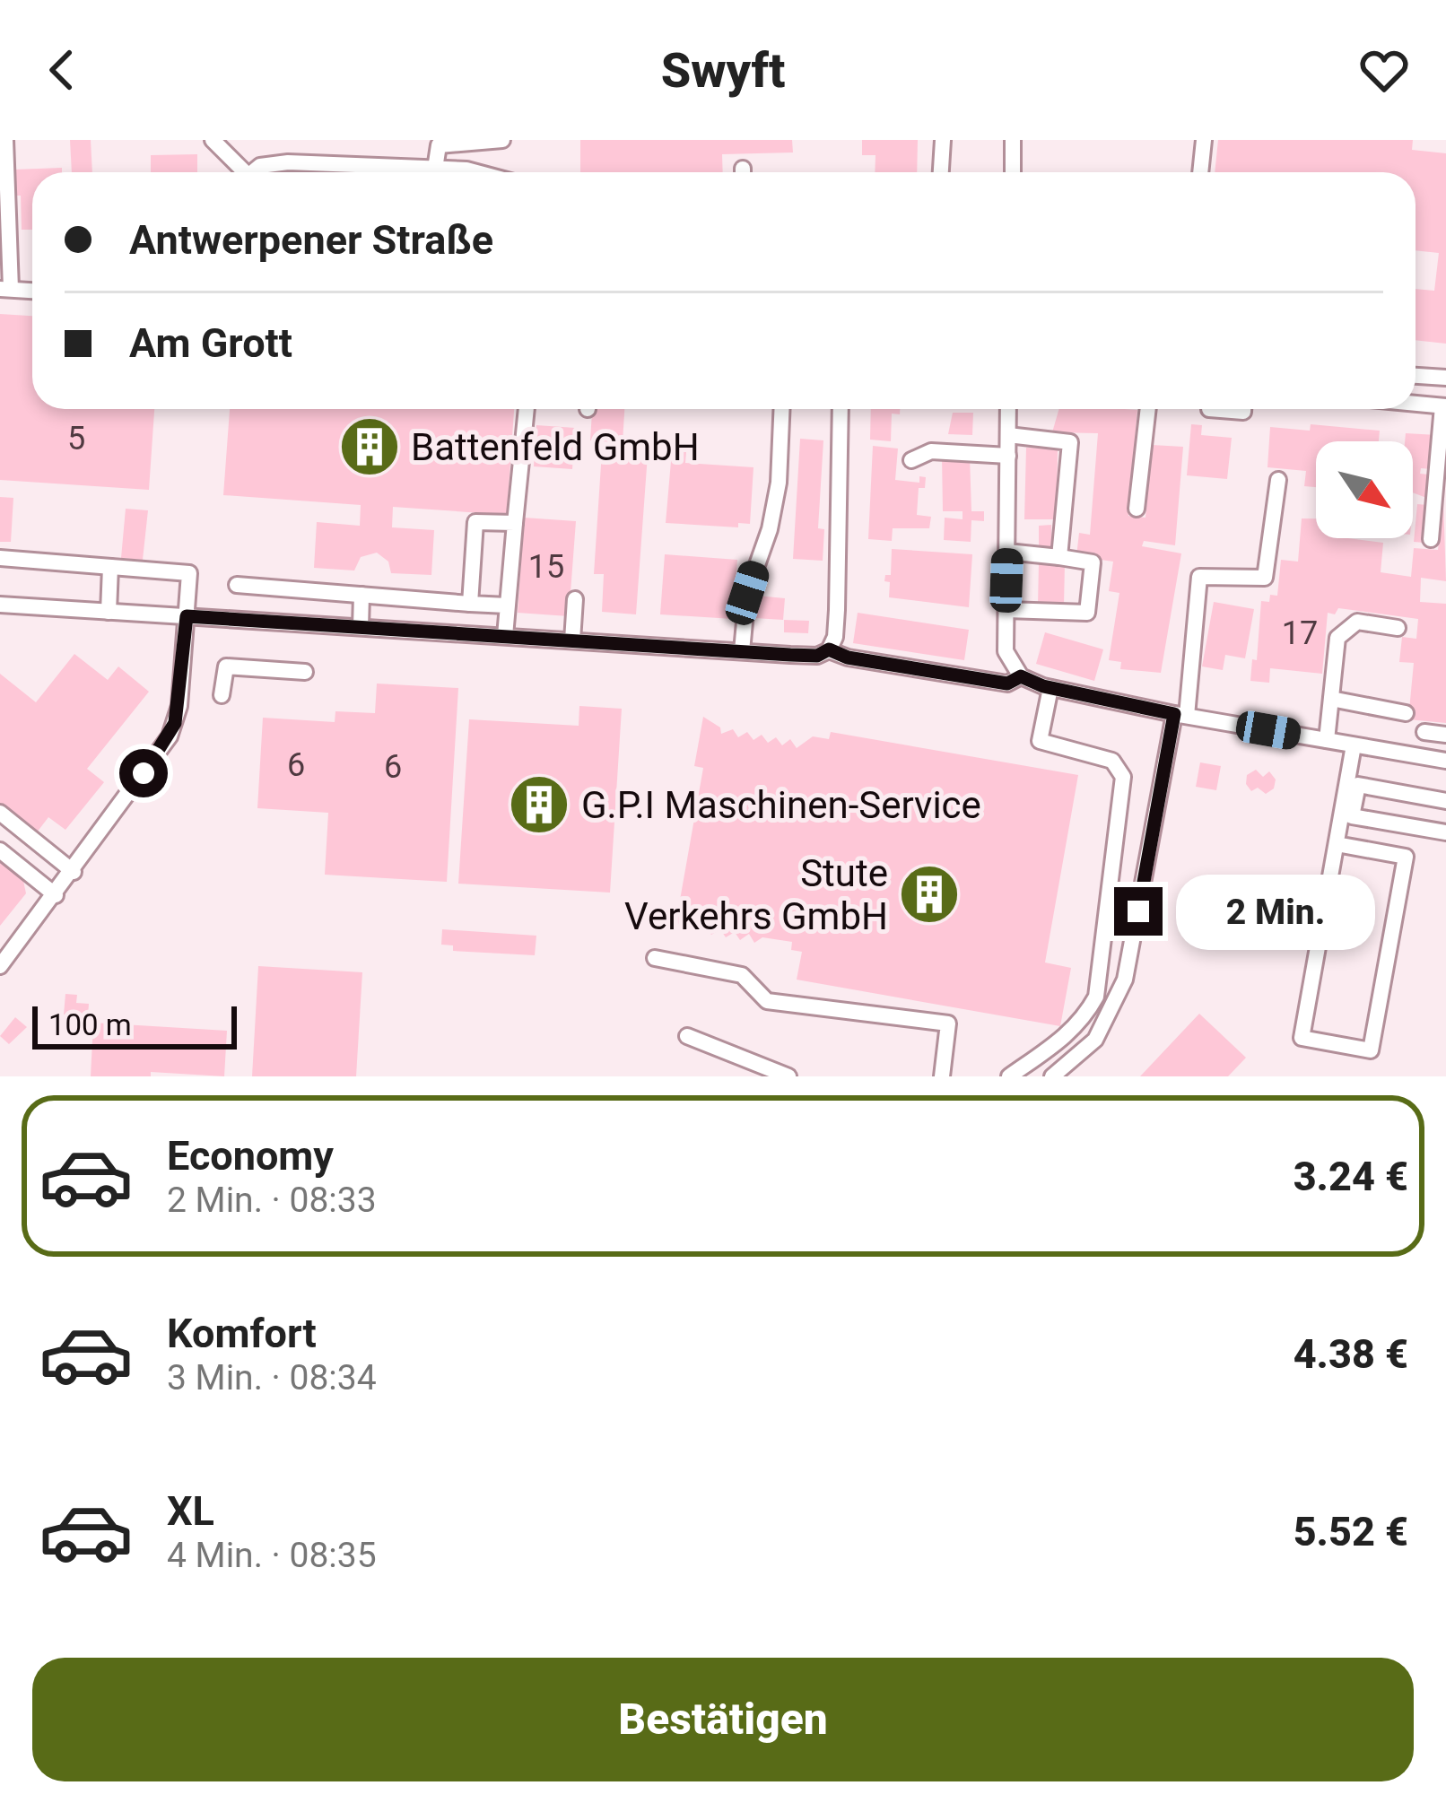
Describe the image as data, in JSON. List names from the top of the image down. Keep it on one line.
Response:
{"places":{"building":["Battenfeld GmbH","G.P.I Maschinen-Service","Stute Verkehrs GmbH"]},"house_numbers":["5","15","17","6","6"],"scale_bar":"100 m","north":"bottom right","page":{"header":"Swyft","banner":["Antwerpener Straße","Am Grott"],"bubble":"2 Min.","scale":"100 m","list":[{"name":"Economy","note":"2 Min. · 08:33","value":"3.24 €"},{"name":"Komfort","note":"3 Min. · 08:34","value":"4.38 €"},{"name":"XL","note":"4 Min. · 08:35","value":"5.52 €"}],"buttons":"Bestätigen"}}
